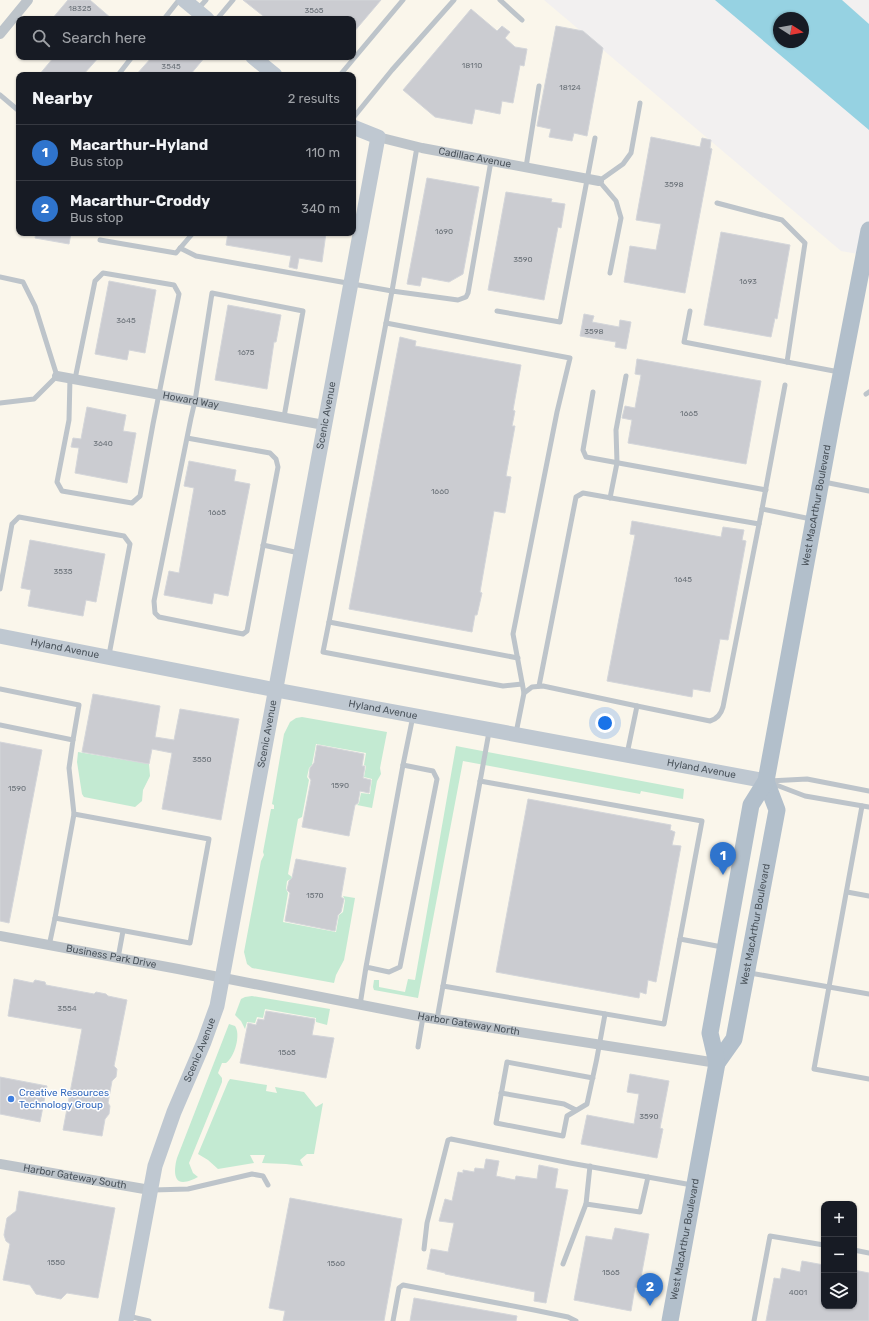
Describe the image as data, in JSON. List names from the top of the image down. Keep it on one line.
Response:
{"streets":{"main road":["West MacArthur Boulevard"],"street":["Cadillac Avenue","Howard Way","Scenic Avenue","Hyland Avenue","Business Park Drive","Harbor Gateway North","Harbor Gateway South"]},"crossings":[["Cadillac Avenue","Scenic Avenue"],["Howard Way","Scenic Avenue"],["Scenic Avenue","Hyland Avenue"],["Scenic Avenue","Business Park Drive"],["Scenic Avenue","Harbor Gateway North"],["Scenic Avenue","Harbor Gateway South"],["West MacArthur Boulevard","Hyland Avenue"],["West MacArthur Boulevard","Harbor Gateway North"],["Business Park Drive","Harbor Gateway North"]],"places":["Creative Resources Technology Group"],"house_numbers":["18325","3565","18110","3545","18124","3598","1690","3590","1693","3645","3598","1675","1665","3640","1660","1665","3535","1645","3550","1590","1590","1570","3554","1565","3590","1550","1560","1565","4001"],"north":"right","page":{"search":"Search here","heading":["Nearby","2 results"],"list":[{"mark":"1","name":"Macarthur-Hyland","note":"Bus stop","value":"110 m"},{"mark":"2","name":"Macarthur-Croddy","note":"Bus stop","value":"340 m"}],"pins":["1","2"],"map_buttons":["+","−"]}}
